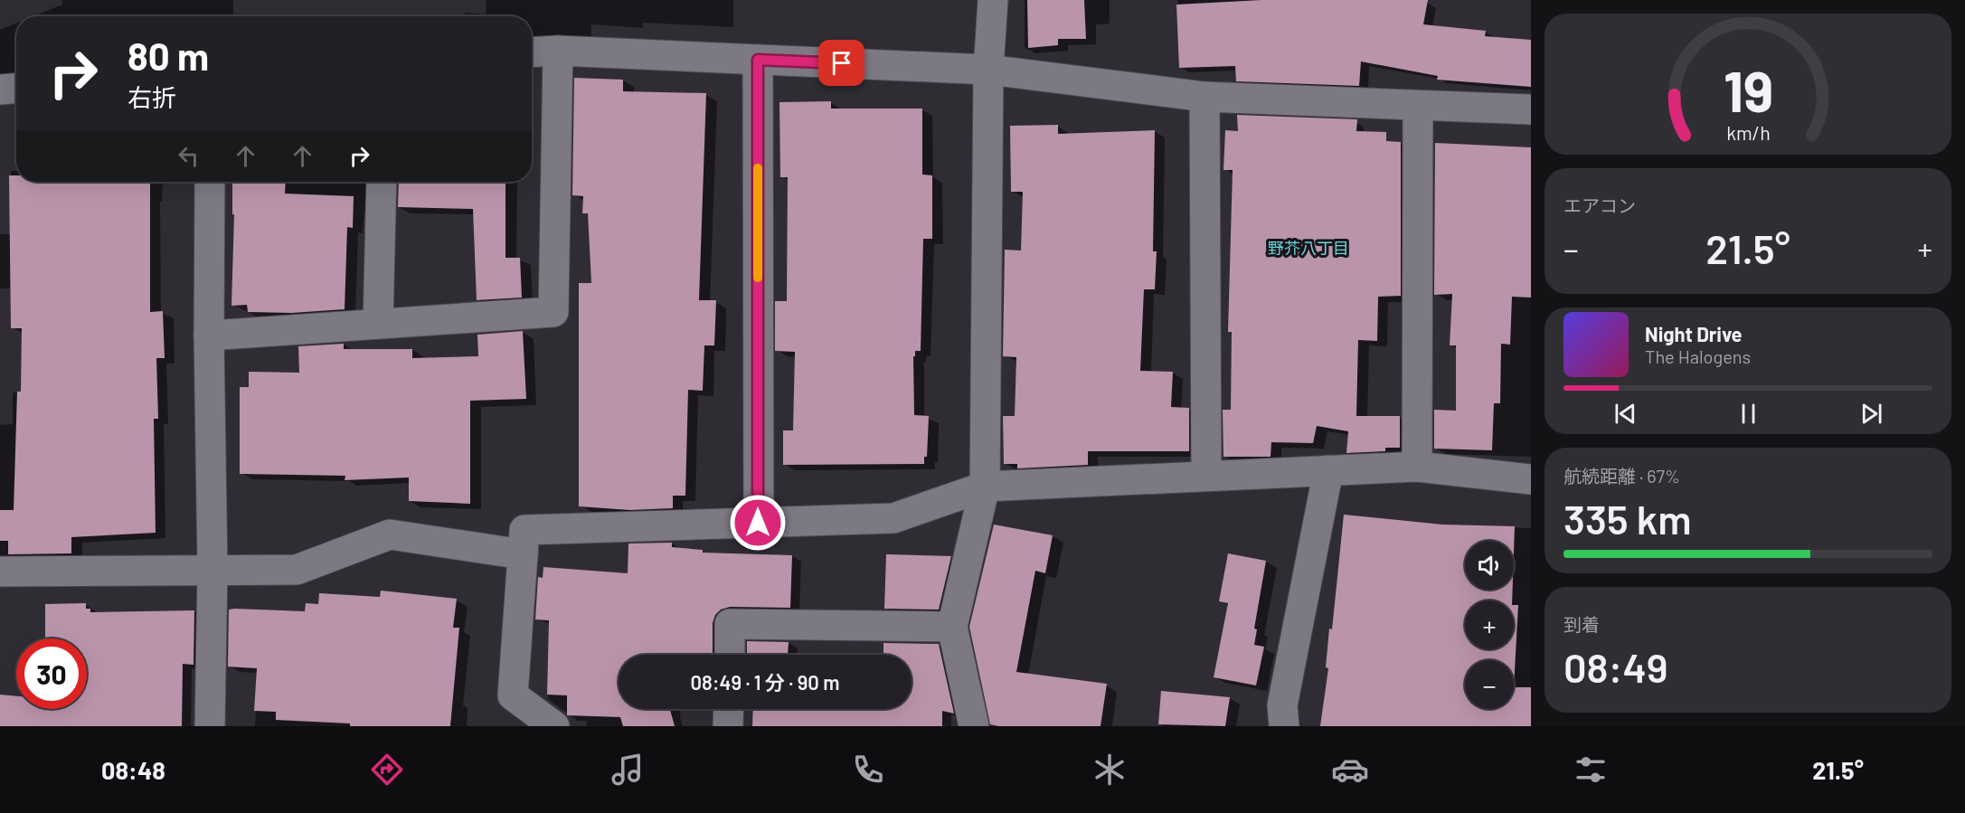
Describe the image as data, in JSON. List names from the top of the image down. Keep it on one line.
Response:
{"districts":["野芥八丁目"],"page":{"turn":["80 m","右折"],"tile":["エアコン",["航続距離 · 67%","335 km"],["到着","08:49"]],"heat":["−","21.5°","+"],"song":["Night Drive","The Halogens"],"map_buttons":["+","−"],"limit":"30","trip":"08:49 · 1 分 · 90 m","tabs":["08:48","21.5°"],"gauge":["19","km/h"]}}
